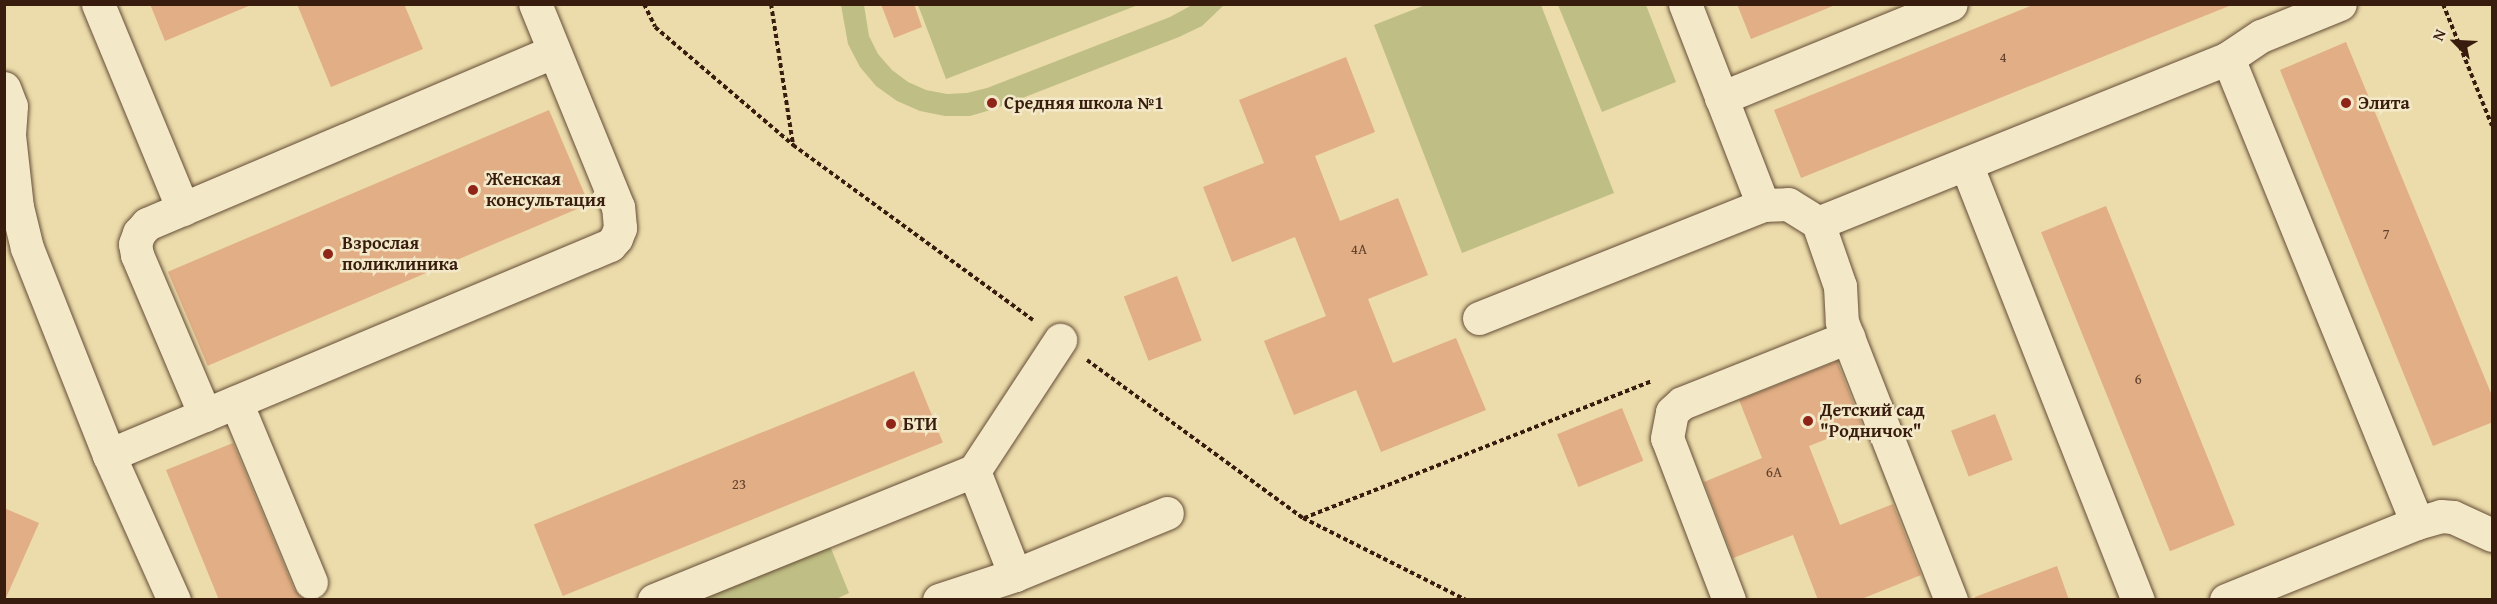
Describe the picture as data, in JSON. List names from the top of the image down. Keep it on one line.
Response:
{"places":["Средняя школа №1","Элита","Женская консультация","Взрослая поликлиника","Детский сад \"Родничок\"","БТИ"],"house_numbers":["4","7","4А","6","6А","23"],"north":"top left"}
